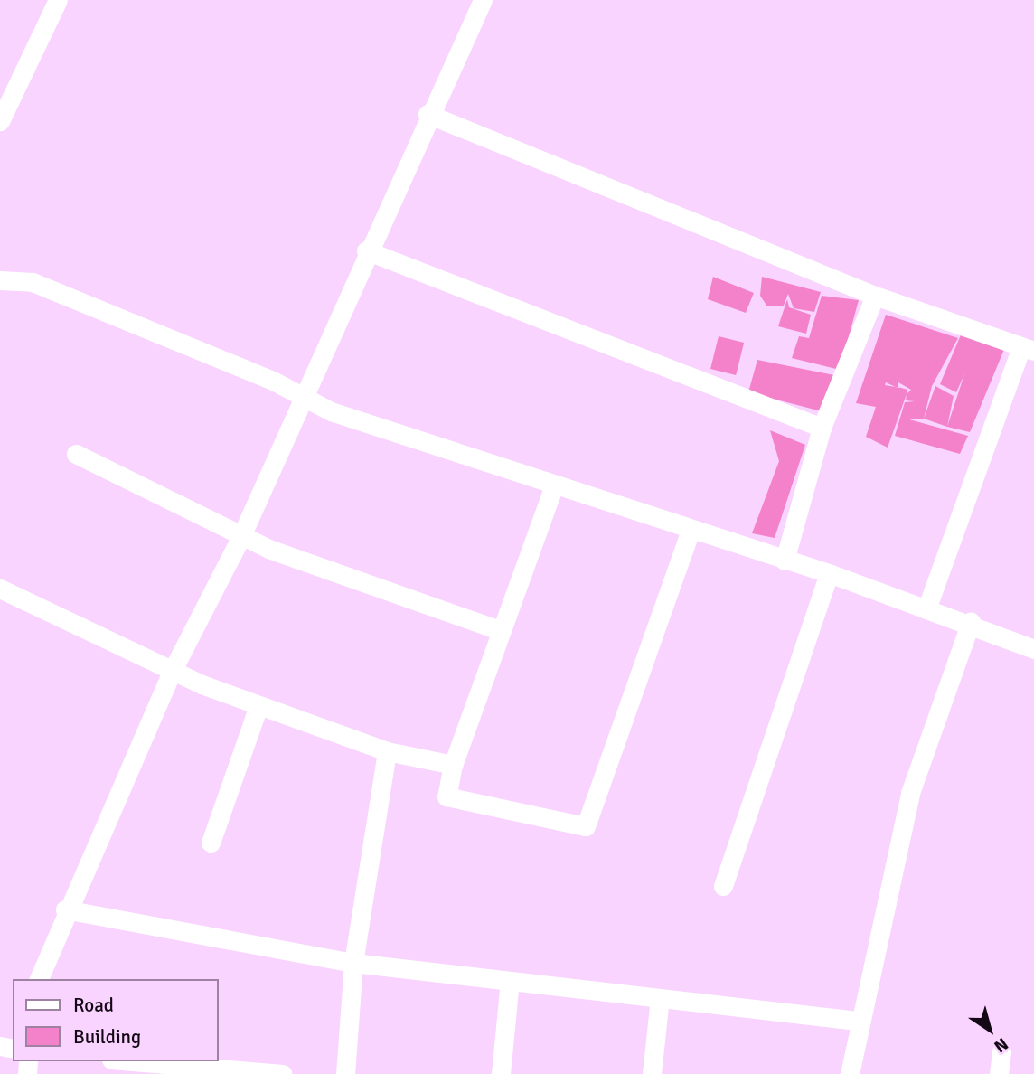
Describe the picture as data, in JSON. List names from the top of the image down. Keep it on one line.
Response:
{"legend":["Road","Building"],"north":"bottom right"}
